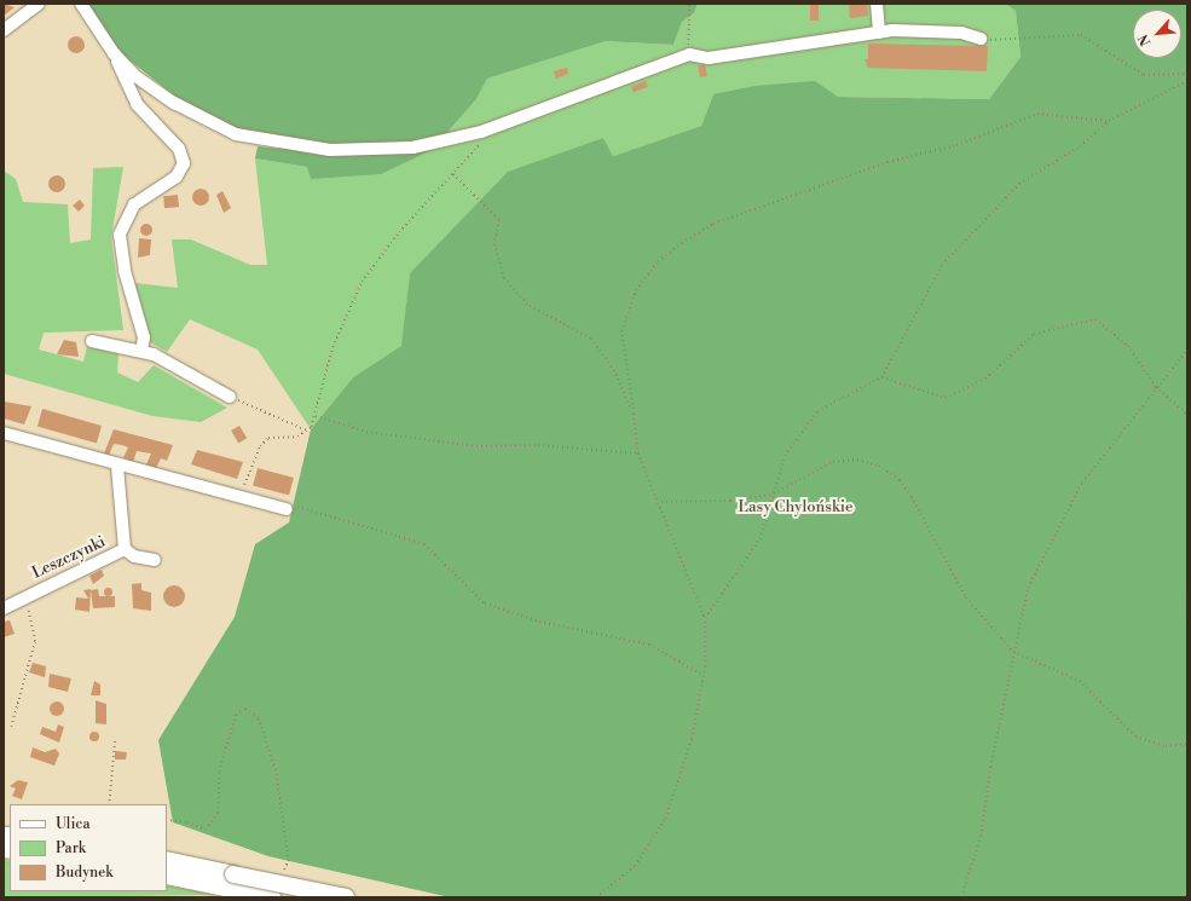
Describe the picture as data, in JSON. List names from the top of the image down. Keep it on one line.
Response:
{"streets":{"street":["Leszczynki"]},"parks":["Lasy Chylońskie"],"legend":["Ulica","Park","Budynek"],"north":"bottom left"}
